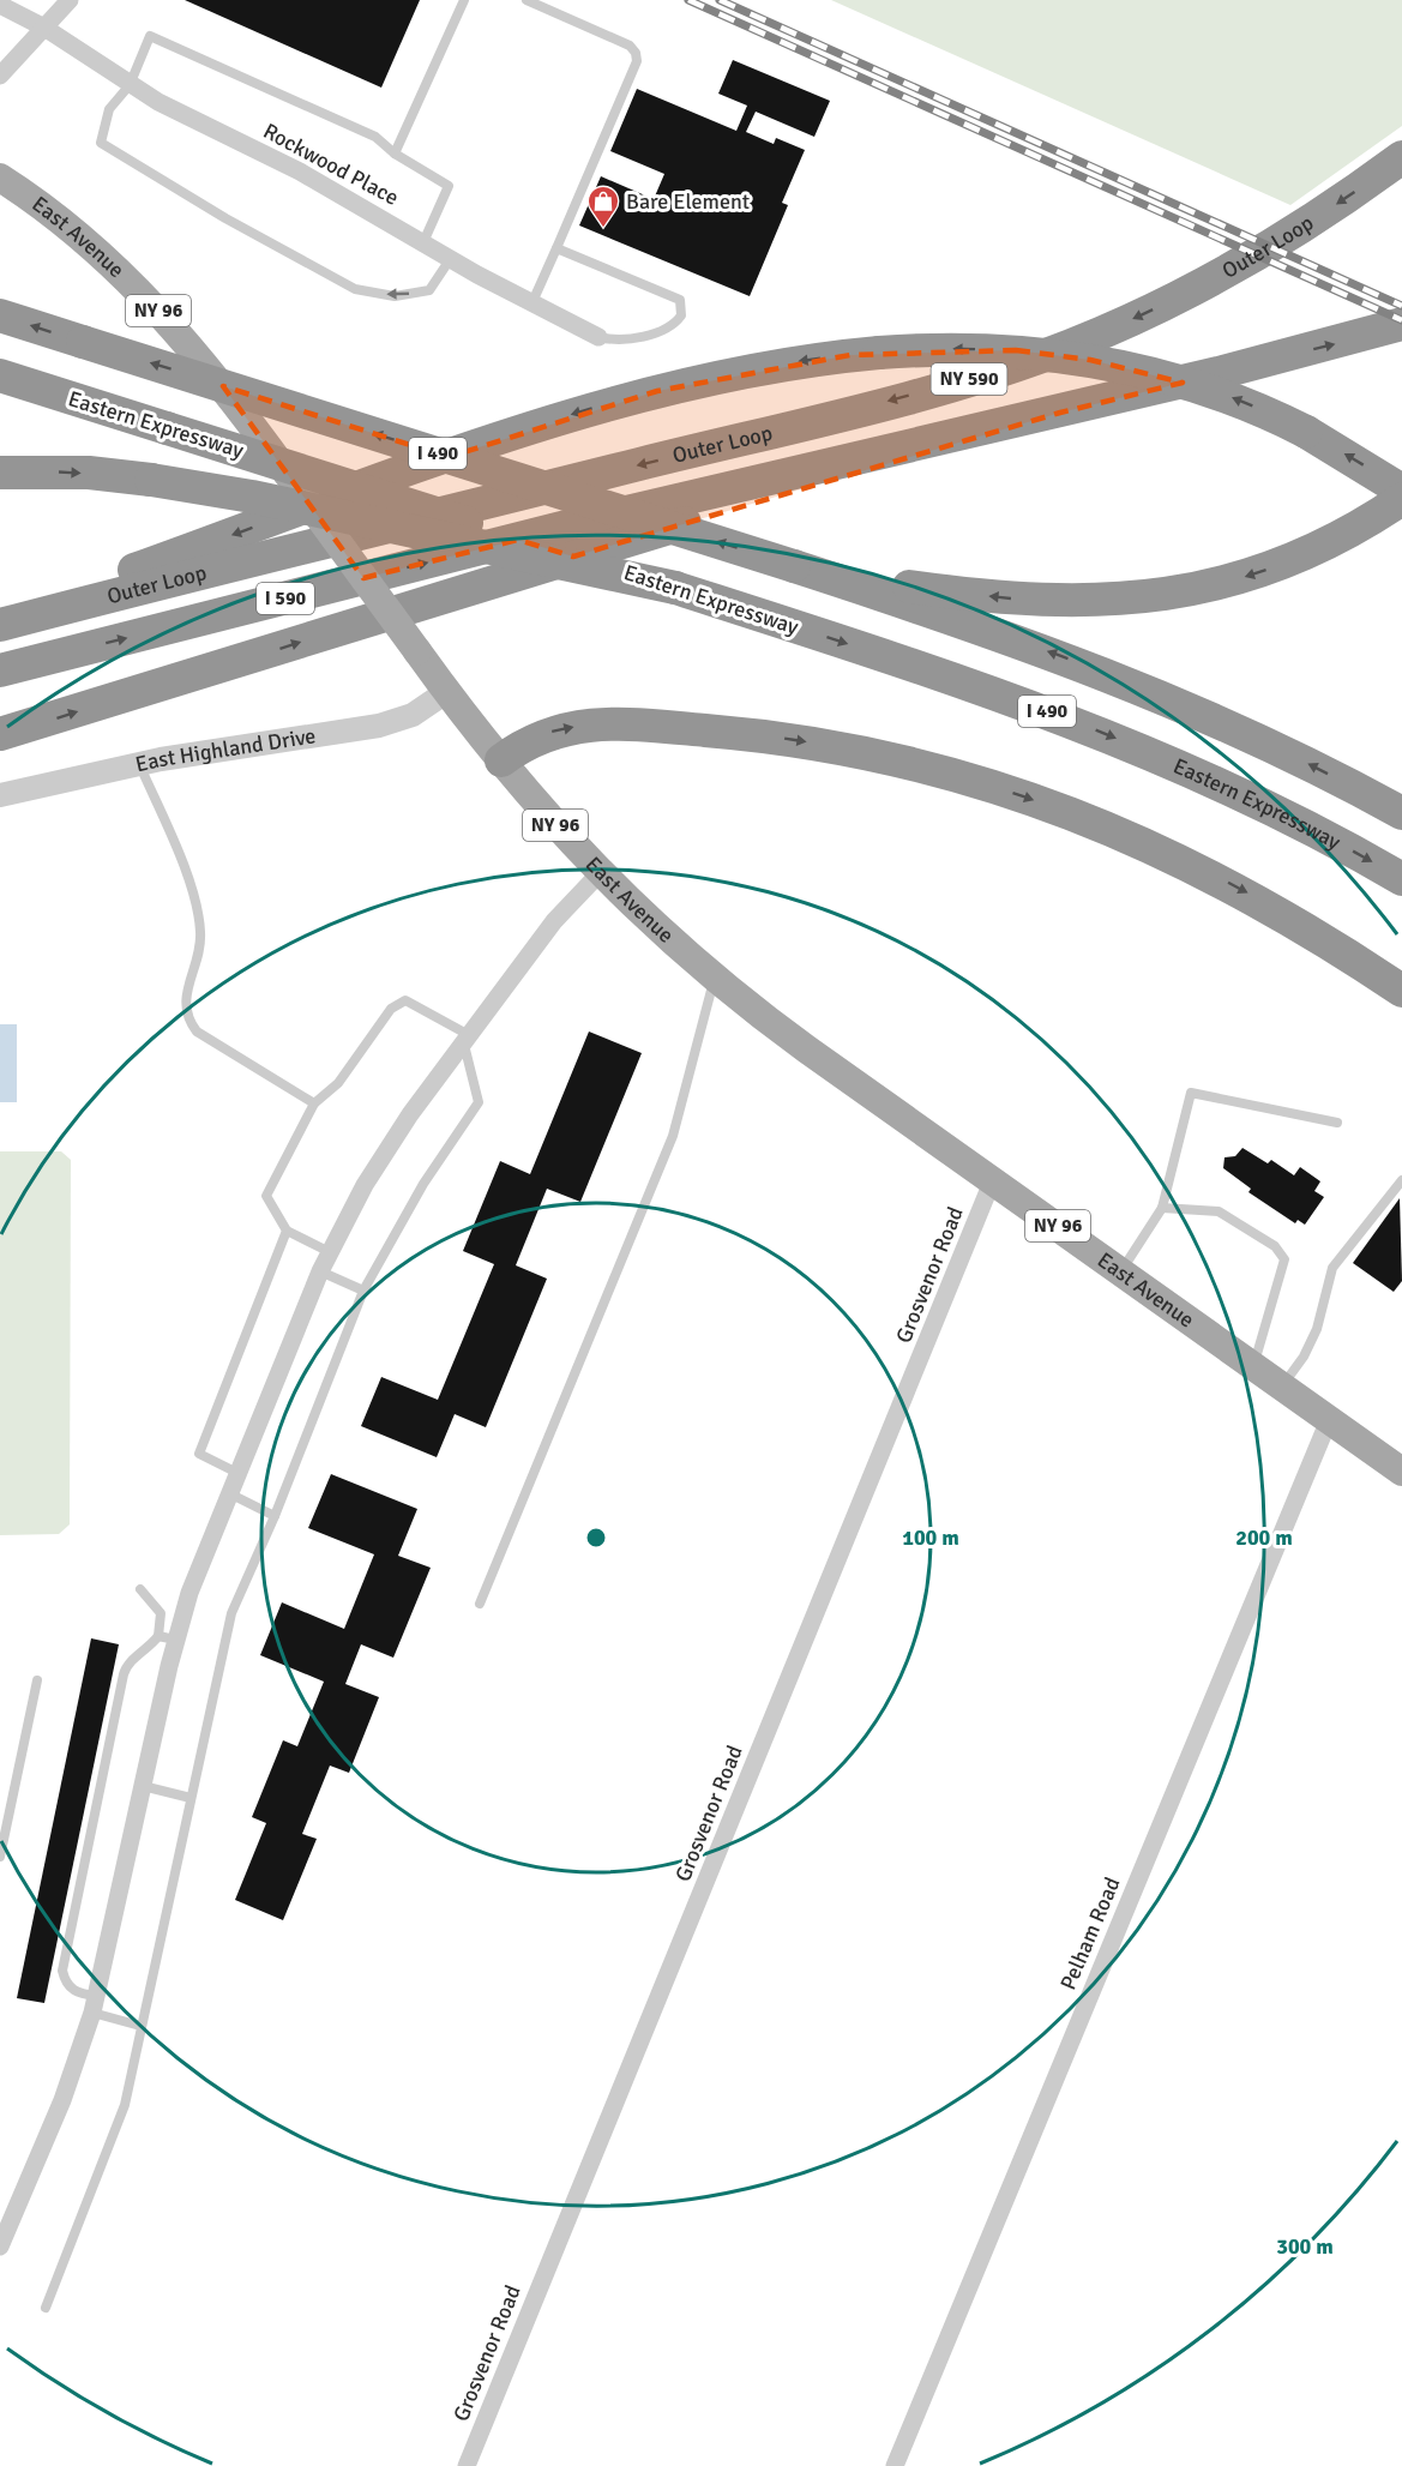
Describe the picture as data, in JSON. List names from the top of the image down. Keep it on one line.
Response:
{"streets":{"highway":["Outer Loop","NY 590","Eastern Expressway","I 490","I 590"],"main road":["East Avenue","NY 96"],"street":["Rockwood Place","East Highland Drive","Grosvenor Road","Pelham Road"]},"crossings":[["East Avenue","East Highland Drive"],["East Avenue","Grosvenor Road"],["East Avenue","Pelham Road"]],"places":{"shop":["Bare Element"]},"rings":["100 m","200 m","300 m"]}
